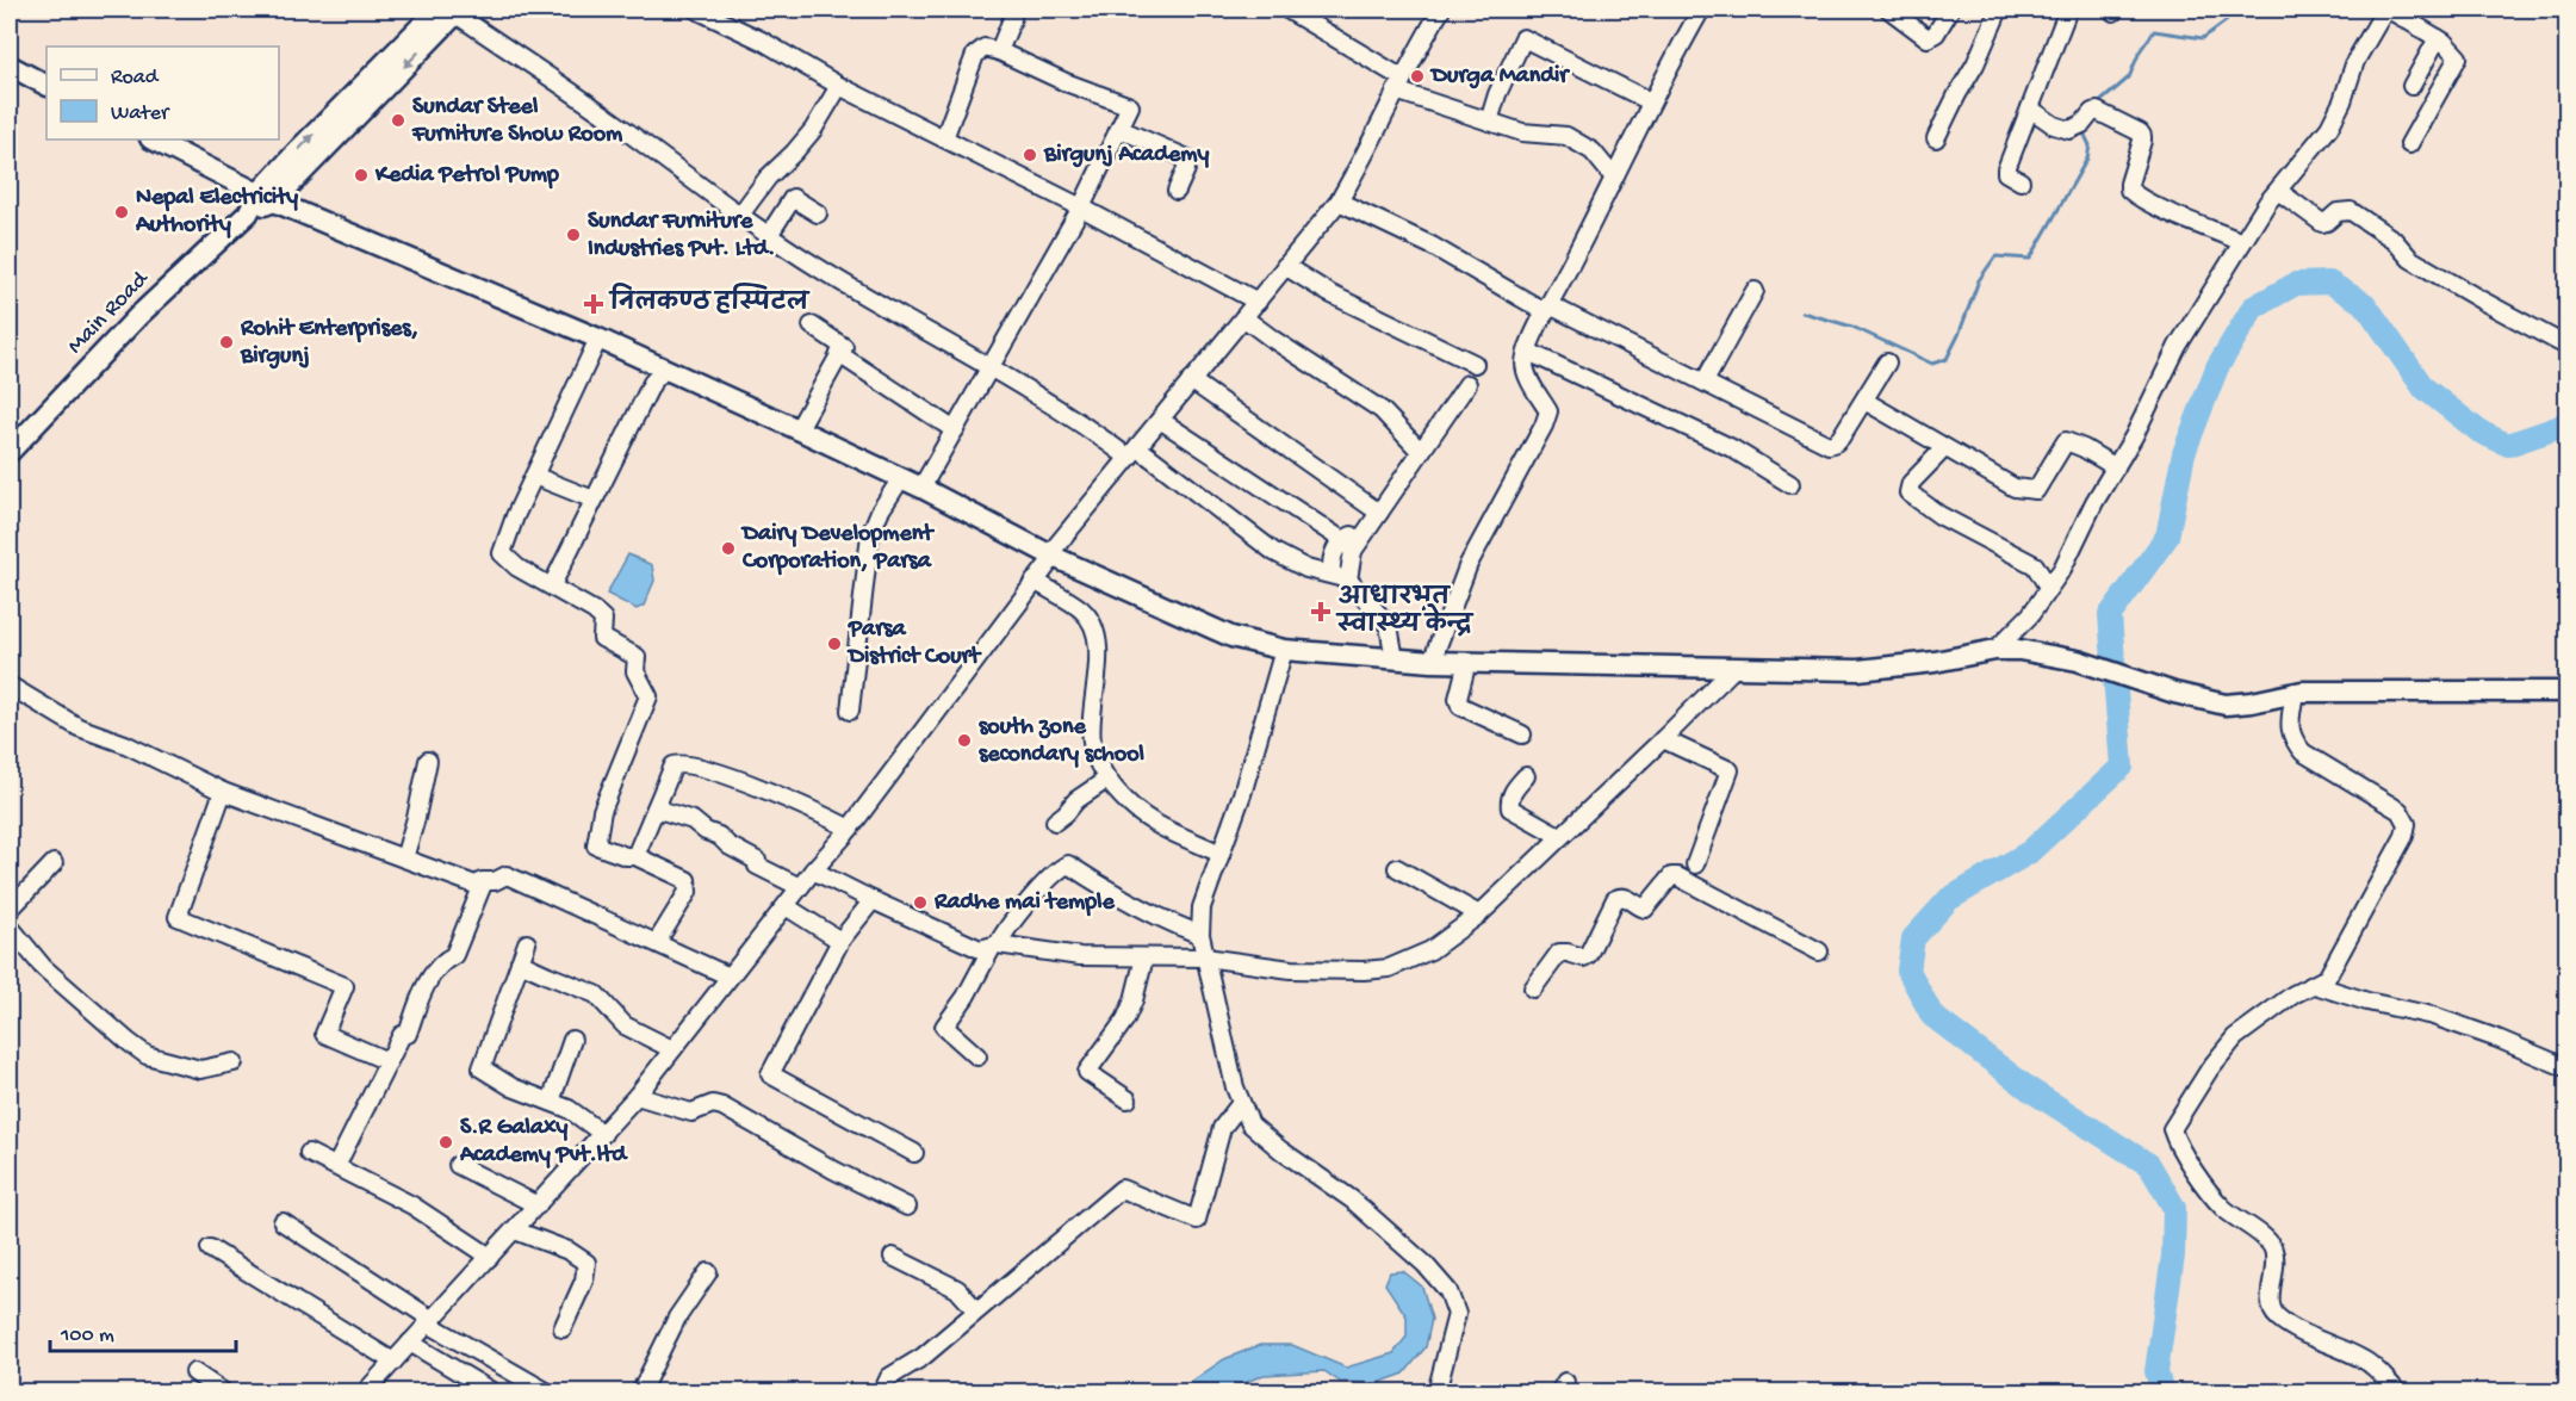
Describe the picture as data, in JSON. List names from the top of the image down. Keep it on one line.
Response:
{"streets":{"main road":["Main Road"]},"places":{"other":["Durga Mandir","Sundar Steel Furniture Show Room","Birgunj Academy","Kedia Petrol Pump","Nepal Electricity Authority","Sundar Furniture Industries Pvt. Ltd.","Rohit Enterprises, Birgunj","Dairy Development Corporation, Parsa","Parsa District Court","south zone secondary school","Radhe mai temple","S.R Galaxy Academy Pvt.ltd"],"health":["निलकण्ठ हस्पिटल","आधारभूत स्वास्थ्य केन्द्र"]},"legend":["Road","Water"],"scale_bar":"100 m"}
